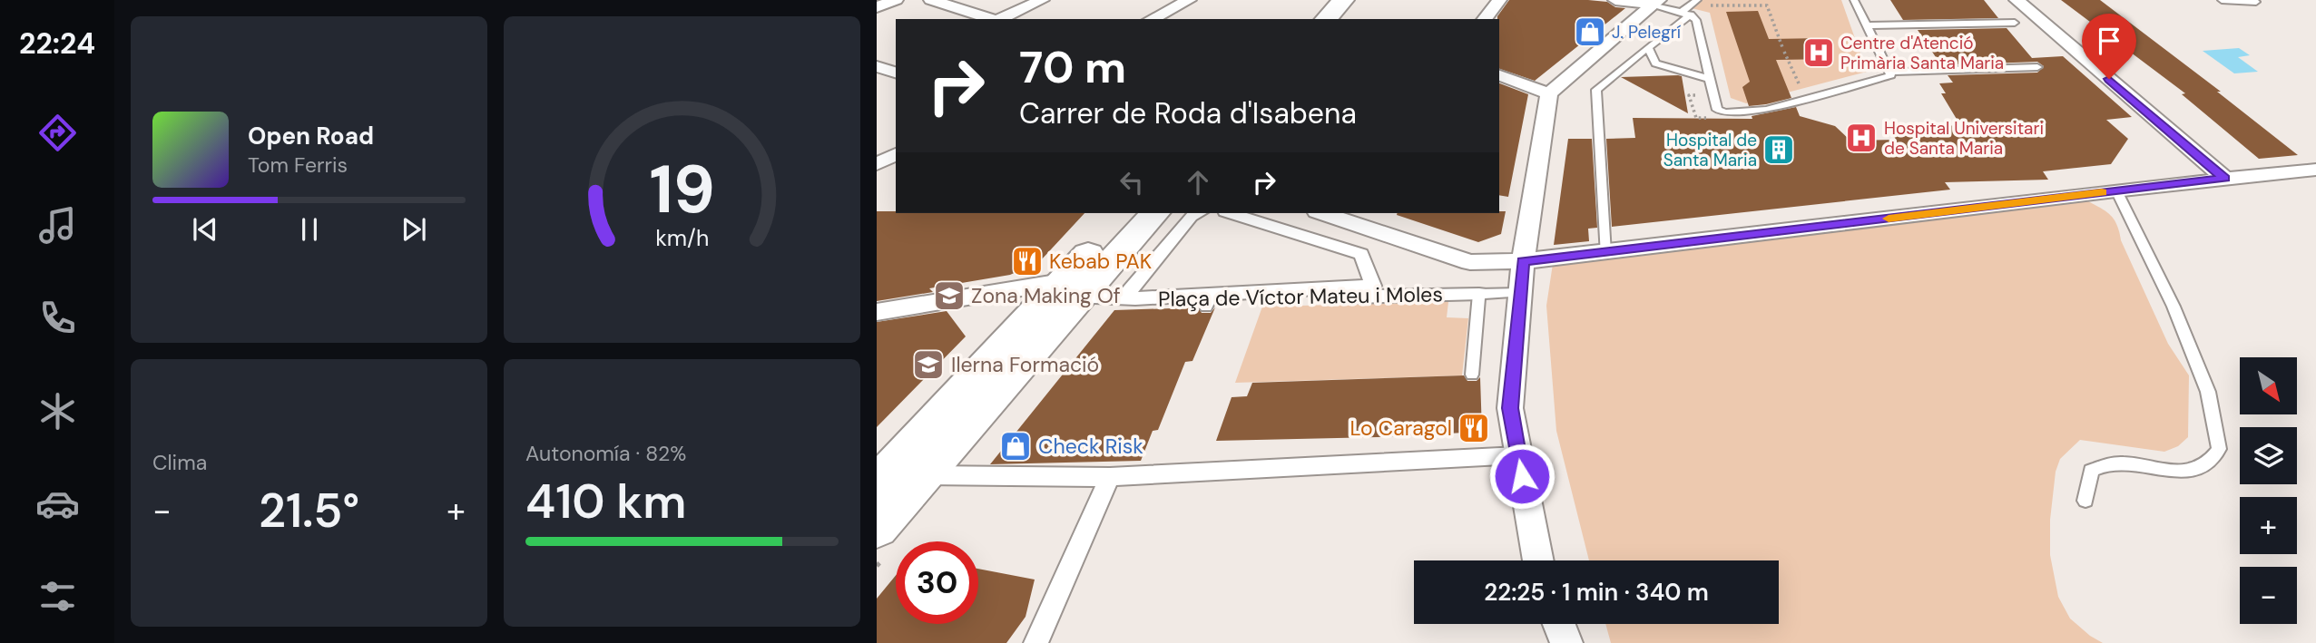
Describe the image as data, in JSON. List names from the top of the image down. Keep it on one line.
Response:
{"streets":{"street":["Plaça de Víctor Mateu i Moles"]},"places":{"shop":["J. Pelegrí","Check Risk"],"hospital":["Centre d'Atenció Primària Santa Maria","Hospital Universitari de Santa Maria"],"building":["Hospital de Santa Maria"],"restaurant":["Kebab PAK","Lo Caragol"],"school or university":["Zona Making Of","Ilerna Formació"]},"north":"bottom right","page":{"tabs":"22:24","turn":["70 m","Carrer de Roda d'Isabena"],"song":["Open Road","Tom Ferris"],"map_buttons":["+","−"],"tile":["Clima",["Autonomía · 82%","410 km"]],"heat":["−","21.5°","+"],"limit":"30","trip":"22:25 · 1 min · 340 m","gauge":["19","km/h"]}}
